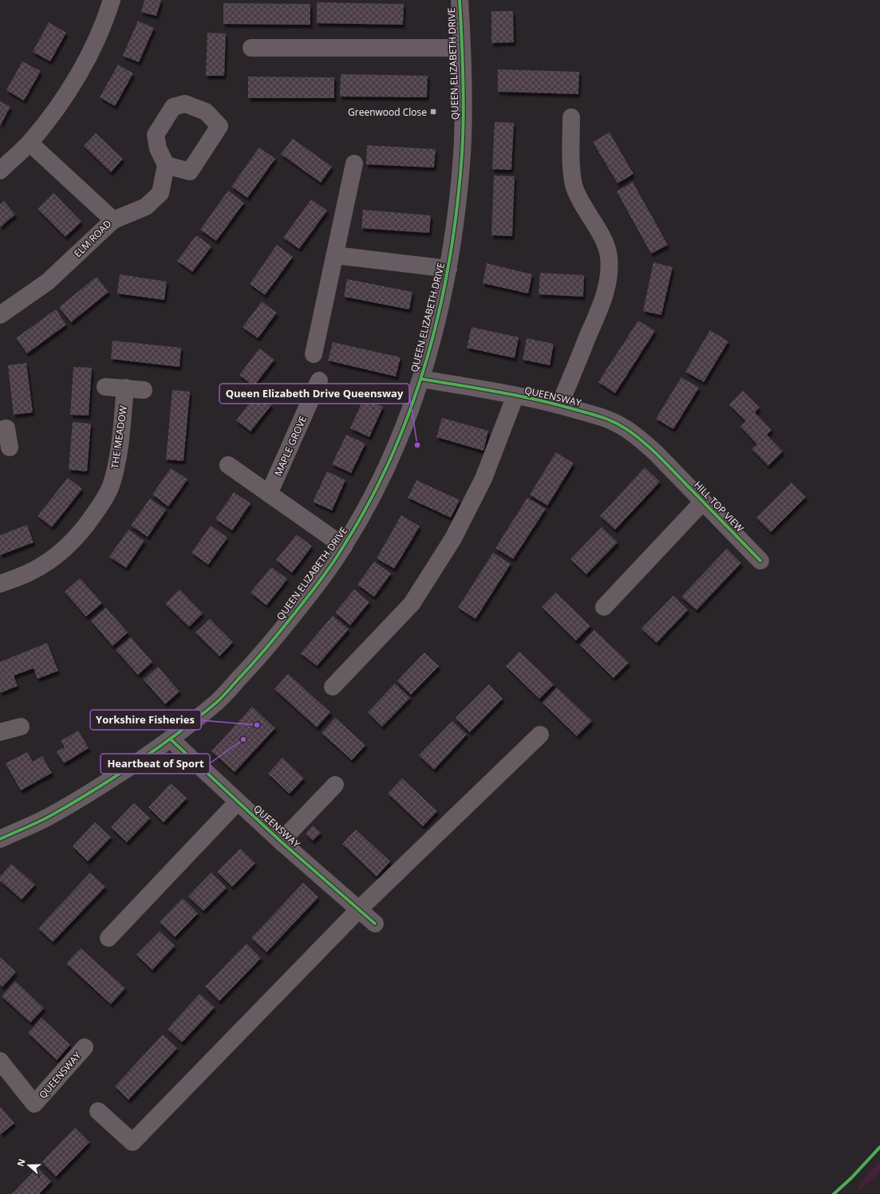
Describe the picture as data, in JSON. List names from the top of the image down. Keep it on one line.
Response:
{"streets":{"street":["QUEEN ELIZABETH DRIVE","ELM ROAD","QUEENSWAY","THE MEADOW","MAPLE GROVE","HILL TOP VIEW"]},"crossings":[["QUEEN ELIZABETH DRIVE","QUEENSWAY"],["QUEENSWAY","HILL TOP VIEW"]],"places":{"transit":["Greenwood Close"],"other":["Queen Elizabeth Drive Queensway","Yorkshire Fisheries","Heartbeat of Sport"]},"north":"left"}
